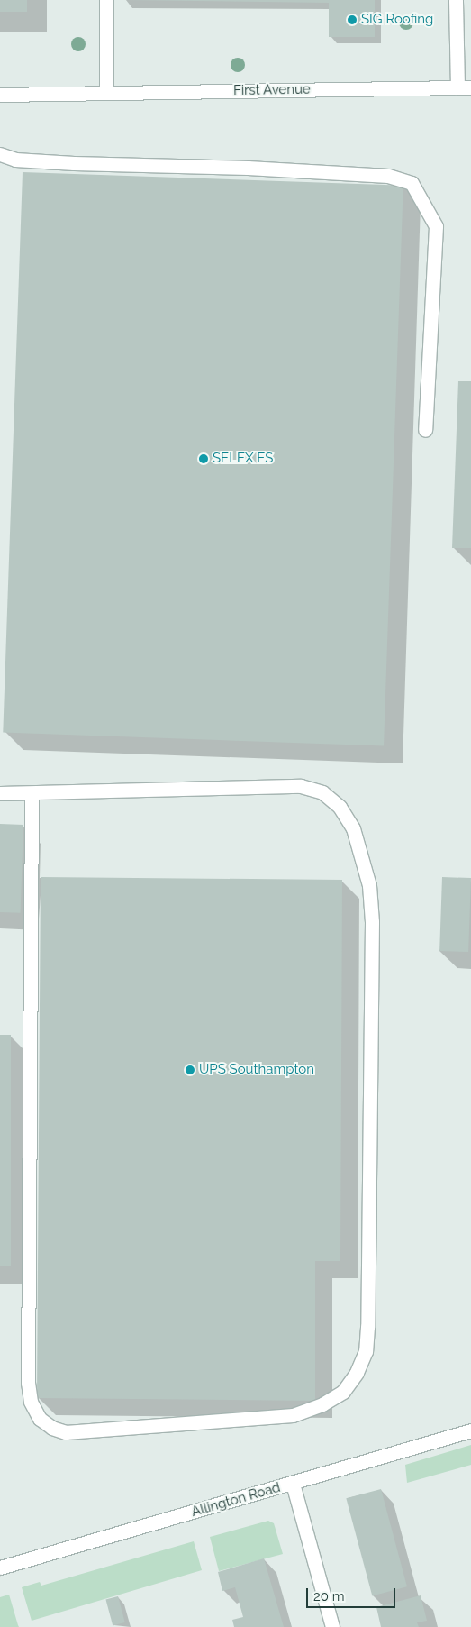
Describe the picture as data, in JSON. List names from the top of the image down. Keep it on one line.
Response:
{"streets":{"street":["First Avenue","Allington Road"]},"places":["SIG Roofing","SELEX ES","UPS Southampton"],"scale_bar":"20 m"}
